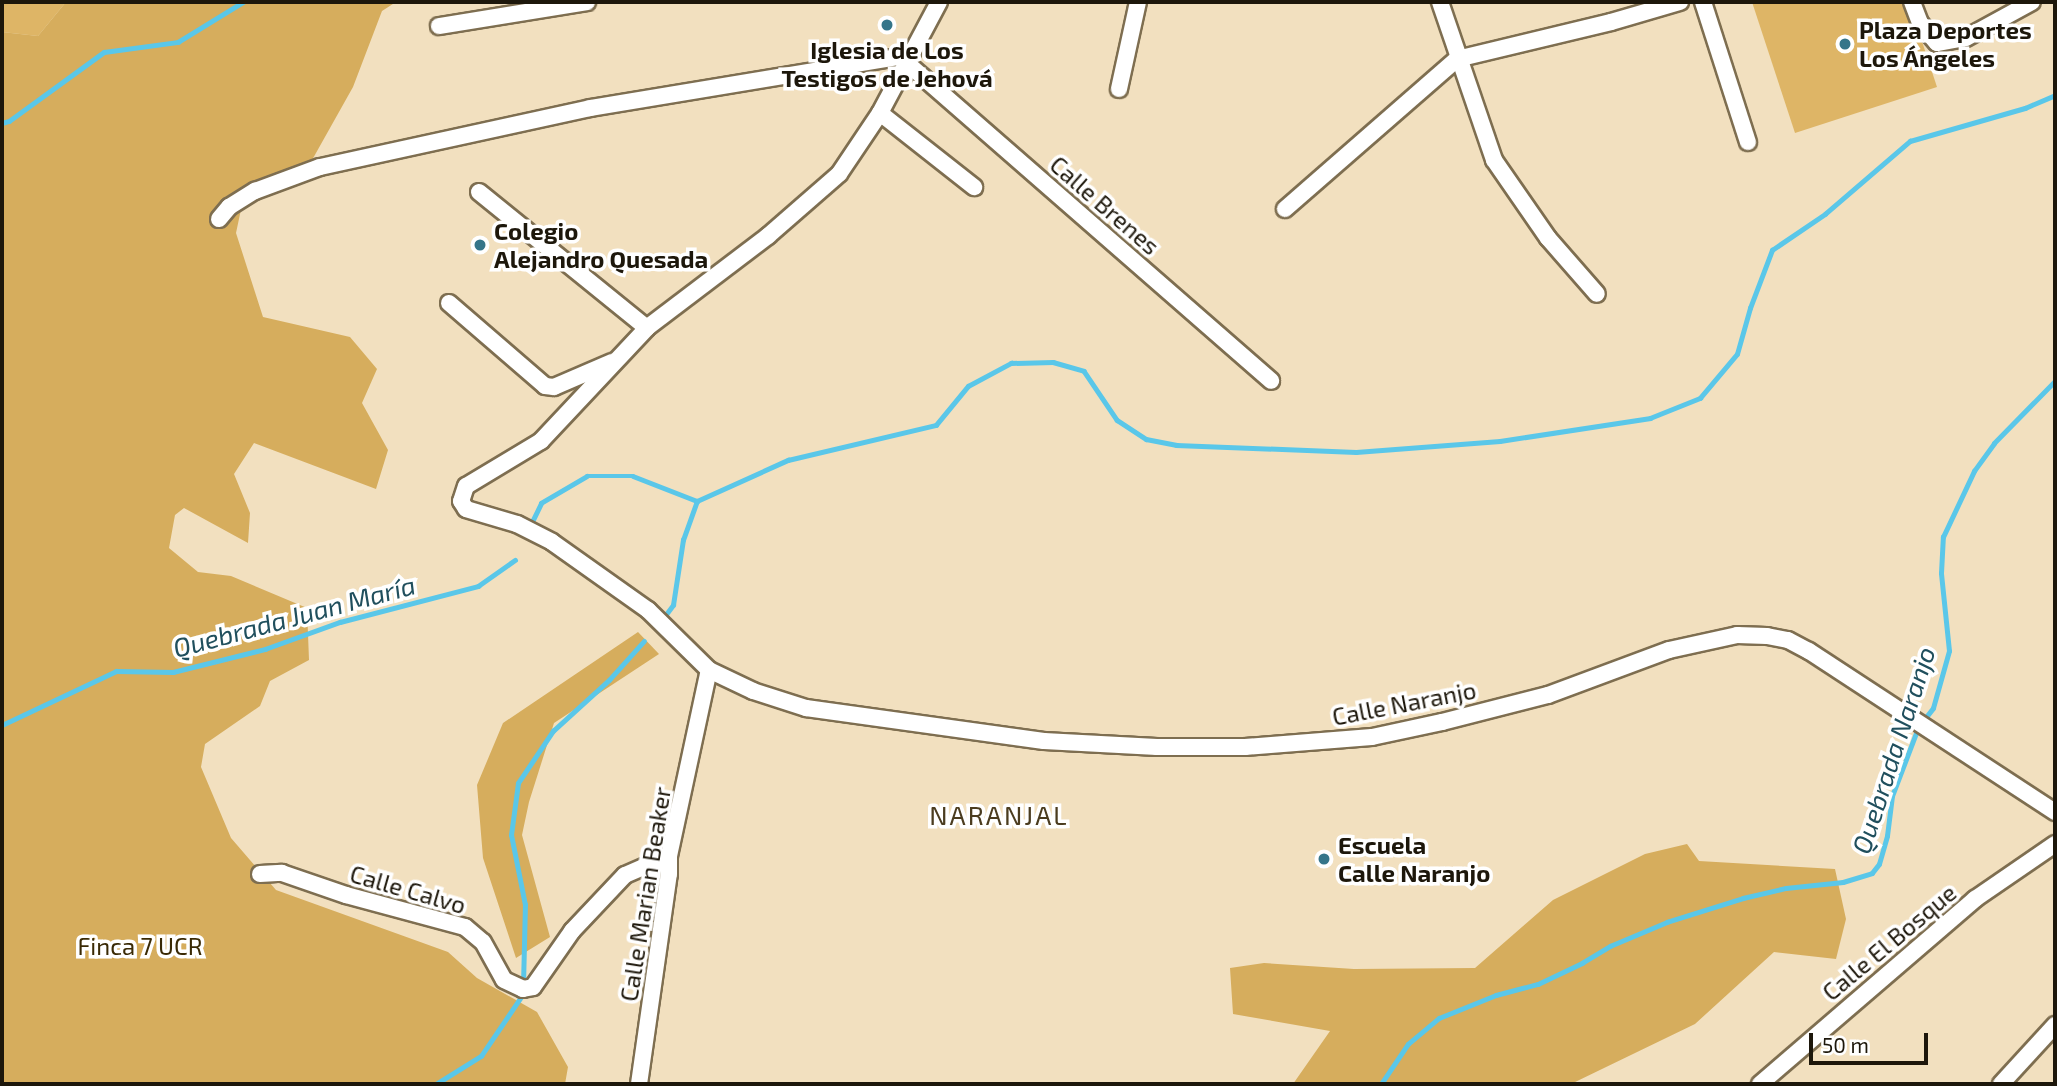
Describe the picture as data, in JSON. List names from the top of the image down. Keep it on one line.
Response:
{"streets":{"street":["Calle Brenes","Calle Naranjo","Calle Calvo","Calle Marian Beaker","Calle El Bosque"]},"crossings":[["Calle Naranjo","Calle Marian Beaker"],["Calle Calvo","Calle Marian Beaker"]],"districts":["NARANJAL"],"water":["Quebrada Juan María","Quebrada Naranjo"],"parks":["Finca 7 UCR"],"places":["Iglesia de Los Testigos de Jehová","Plaza Deportes Los Ángeles","Colegio Alejandro Quesada","Escuela Calle Naranjo"],"scale_bar":"50 m"}
